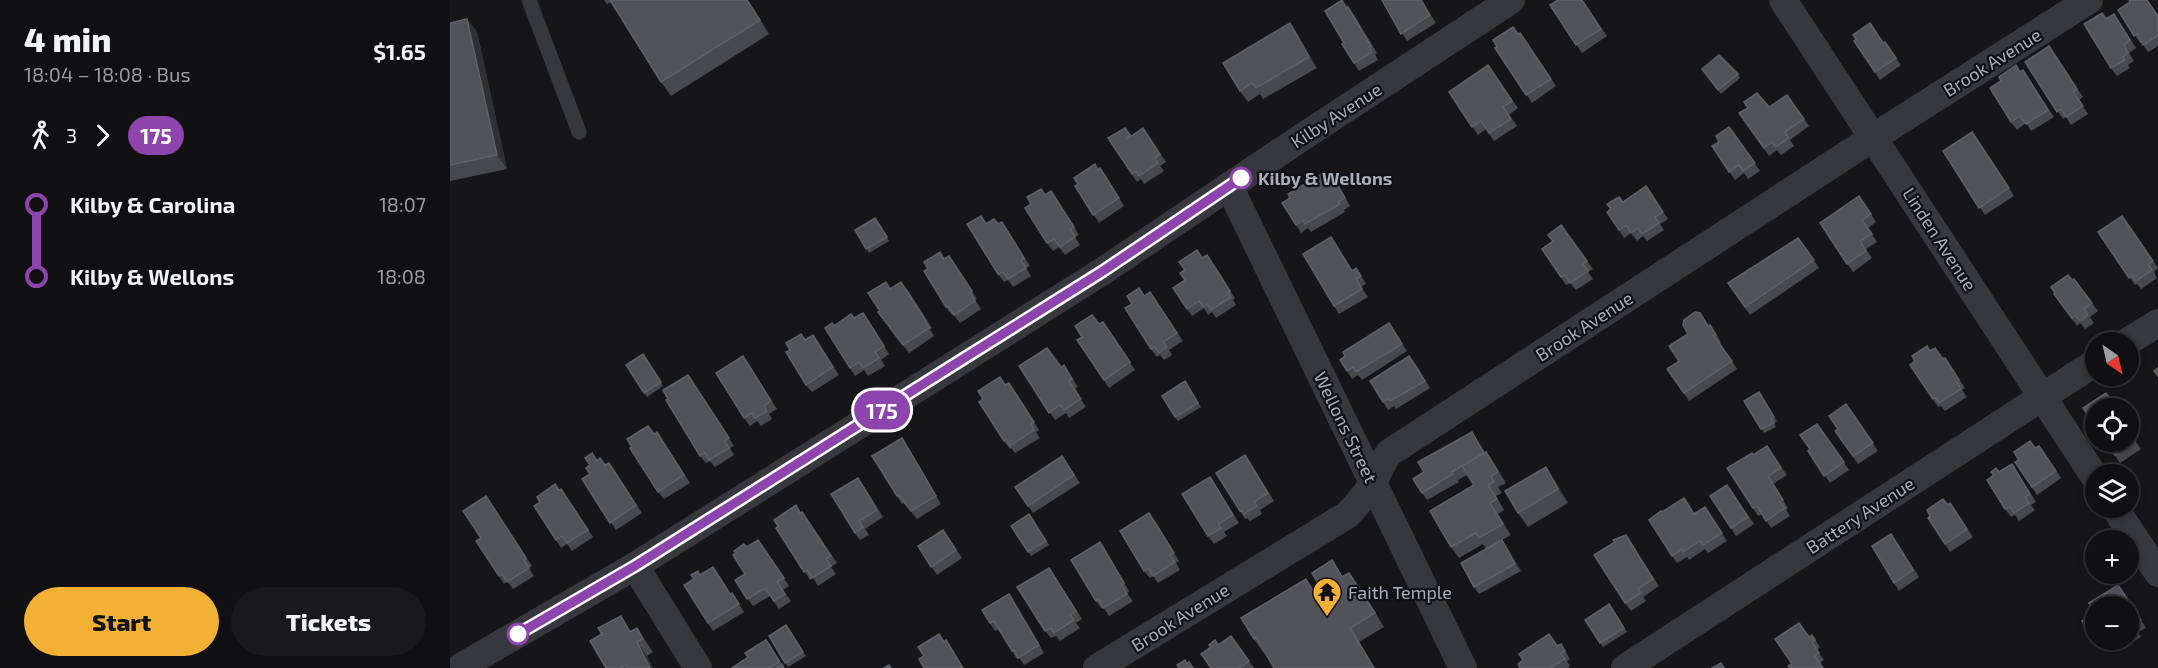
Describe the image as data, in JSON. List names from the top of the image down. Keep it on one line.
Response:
{"streets":{"street":["Brook Avenue","Kilby Avenue","Linden Avenue","Wellons Street","Battery Avenue"]},"crossings":[["Brook Avenue","Linden Avenue"],["Brook Avenue","Wellons Street"],["Kilby Avenue","Wellons Street"],["Linden Avenue","Battery Avenue"]],"places":{"other":["Kilby & Wellons"],"temple":["Faith Temple"]},"lines":["bus line 175"],"north":"bottom right","page":{"heading":["4 min","18:04 – 18:08 · Bus","$1.65"],"on_map":"175","legs":["3","175"],"list":[{"name":"Kilby & Carolina","value":"18:07"},{"name":"Kilby & Wellons","value":"18:08"}],"map_buttons":["+","−"],"buttons":["Start","Tickets"]}}
